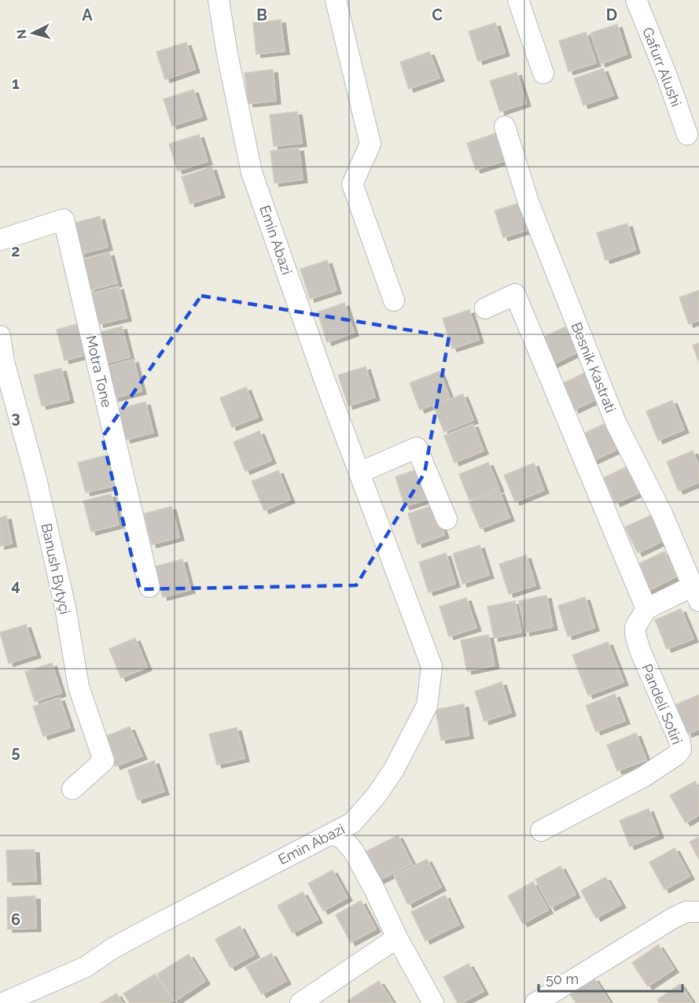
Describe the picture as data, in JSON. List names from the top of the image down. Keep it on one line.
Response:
{"streets":{"street":["Gafurr Alushi","Emin Abazi","Besnik Kastrati","Motra Tone","Banush Bytyçi","Pandeli Sotiri"]},"scale_bar":"50 m","north":"left","grid":{"columns":["A","B","C","D"],"rows":["1","2","3","4","5","6"]}}
